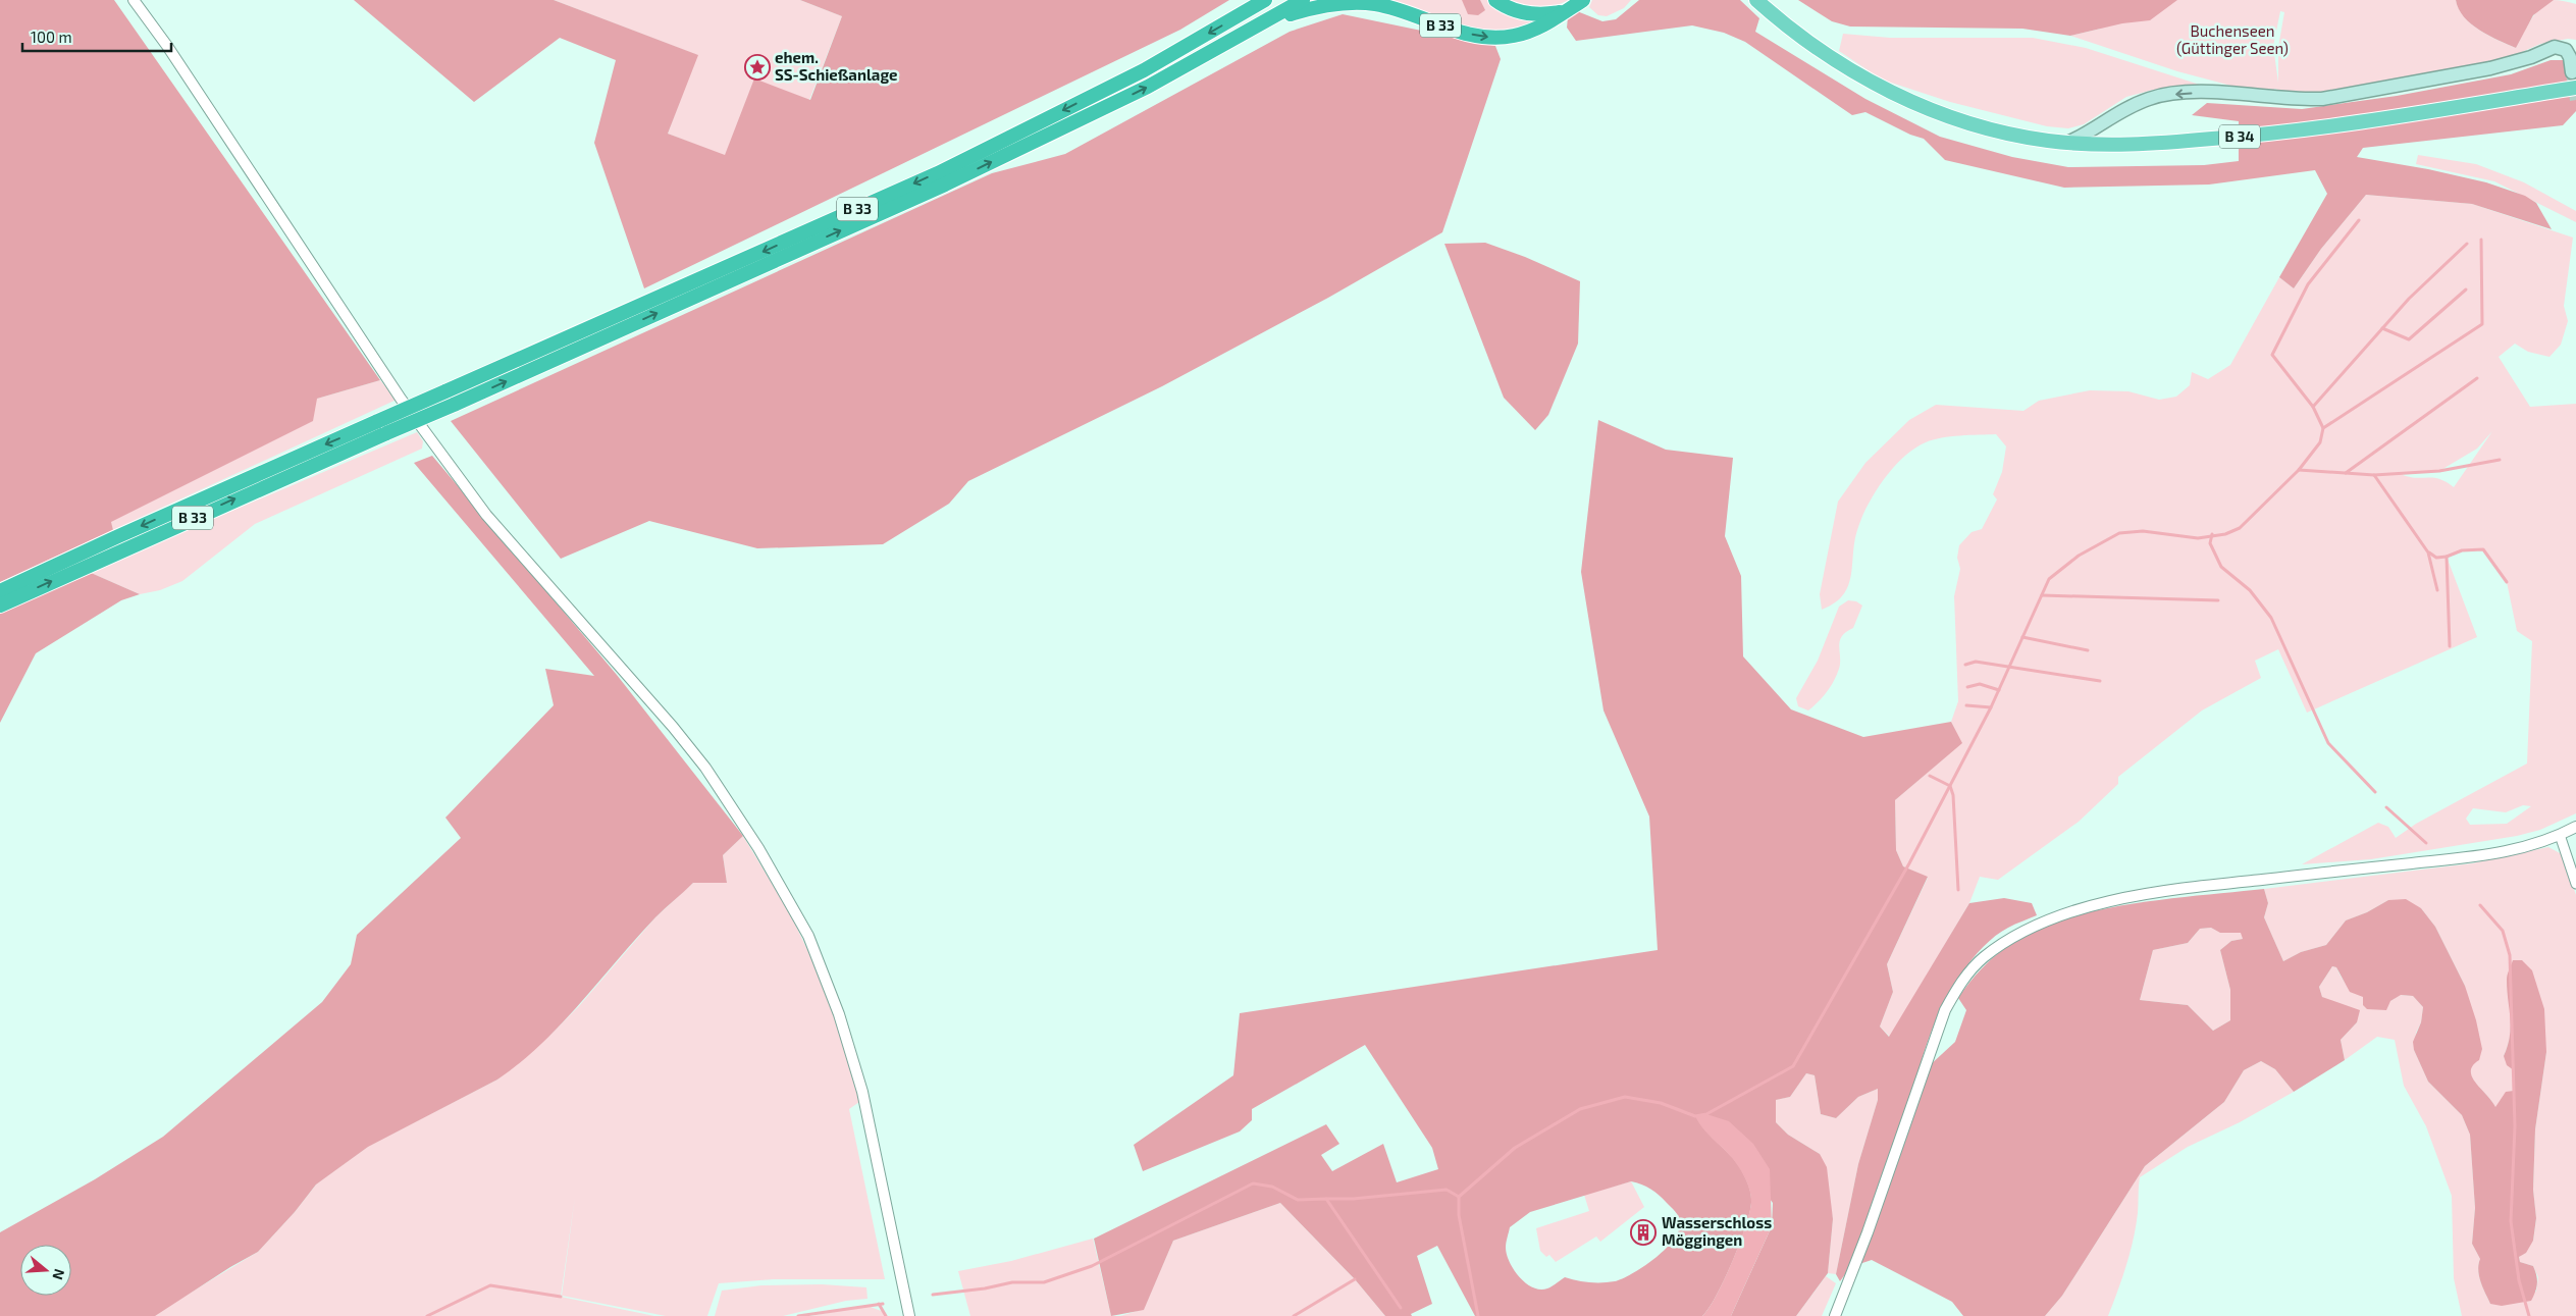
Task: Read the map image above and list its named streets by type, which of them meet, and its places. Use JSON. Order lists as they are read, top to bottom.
{
  "streets": {
    "highway": ["B 33"],
    "main road": ["B 34"]
  },
  "parks": ["Buchenseen (Güttinger Seen)"],
  "places": {
    "place": ["ehem. SS-Schießanlage"],
    "building": ["Wasserschloss Möggingen"]
  },
  "scale_bar": "100 m",
  "north": "right"
}
